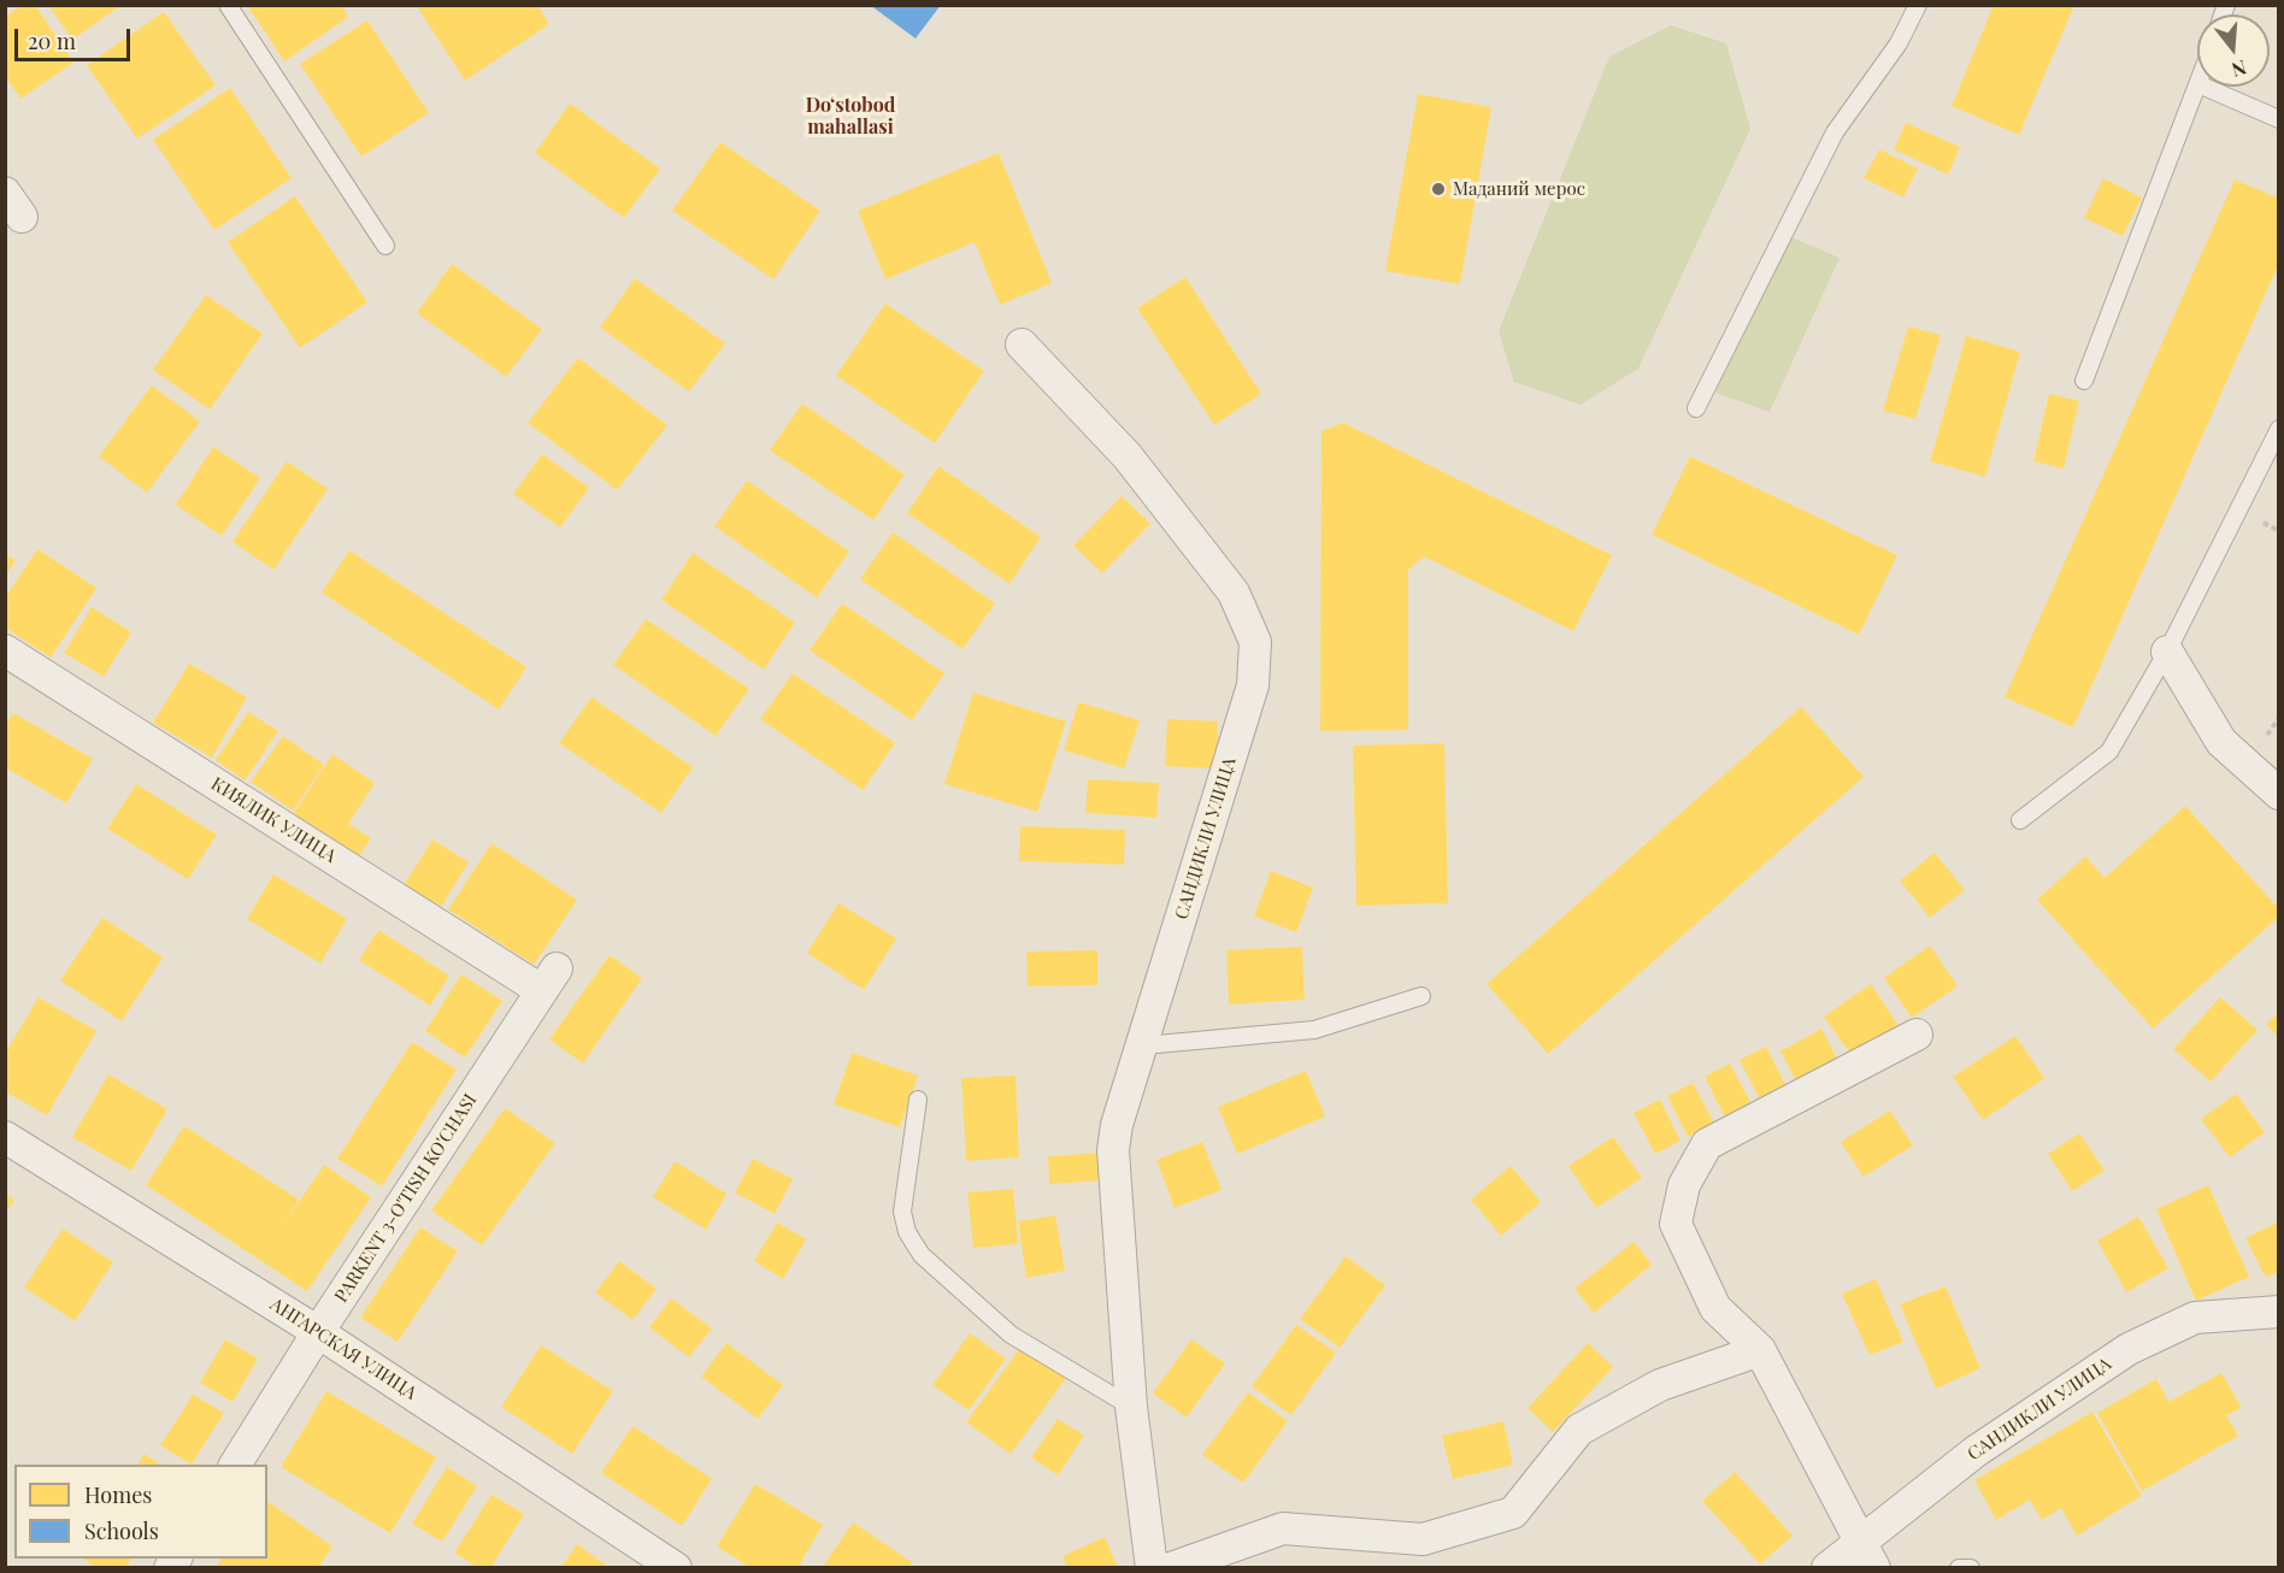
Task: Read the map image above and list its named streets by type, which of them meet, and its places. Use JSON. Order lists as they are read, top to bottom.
{
  "streets": {
    "street": [
      "КИЯЛИК УЛИЦА",
      "САНДИКЛИ УЛИЦА",
      "PARKENT 3-O'TISH KO'CHASI",
      "АНГАРСКАЯ УЛИЦА"
    ]
  },
  "crossings": [
    ["КИЯЛИК УЛИЦА", "PARKENT 3-O'TISH KO'CHASI"],
    ["PARKENT 3-O'TISH KO'CHASI", "АНГАРСКАЯ УЛИЦА"]
  ],
  "districts": ["Doʻstobod mahallasi"],
  "places": ["Маданий мерос"],
  "legend": ["Homes", "Schools"],
  "scale_bar": "20 m",
  "north": "bottom"
}
